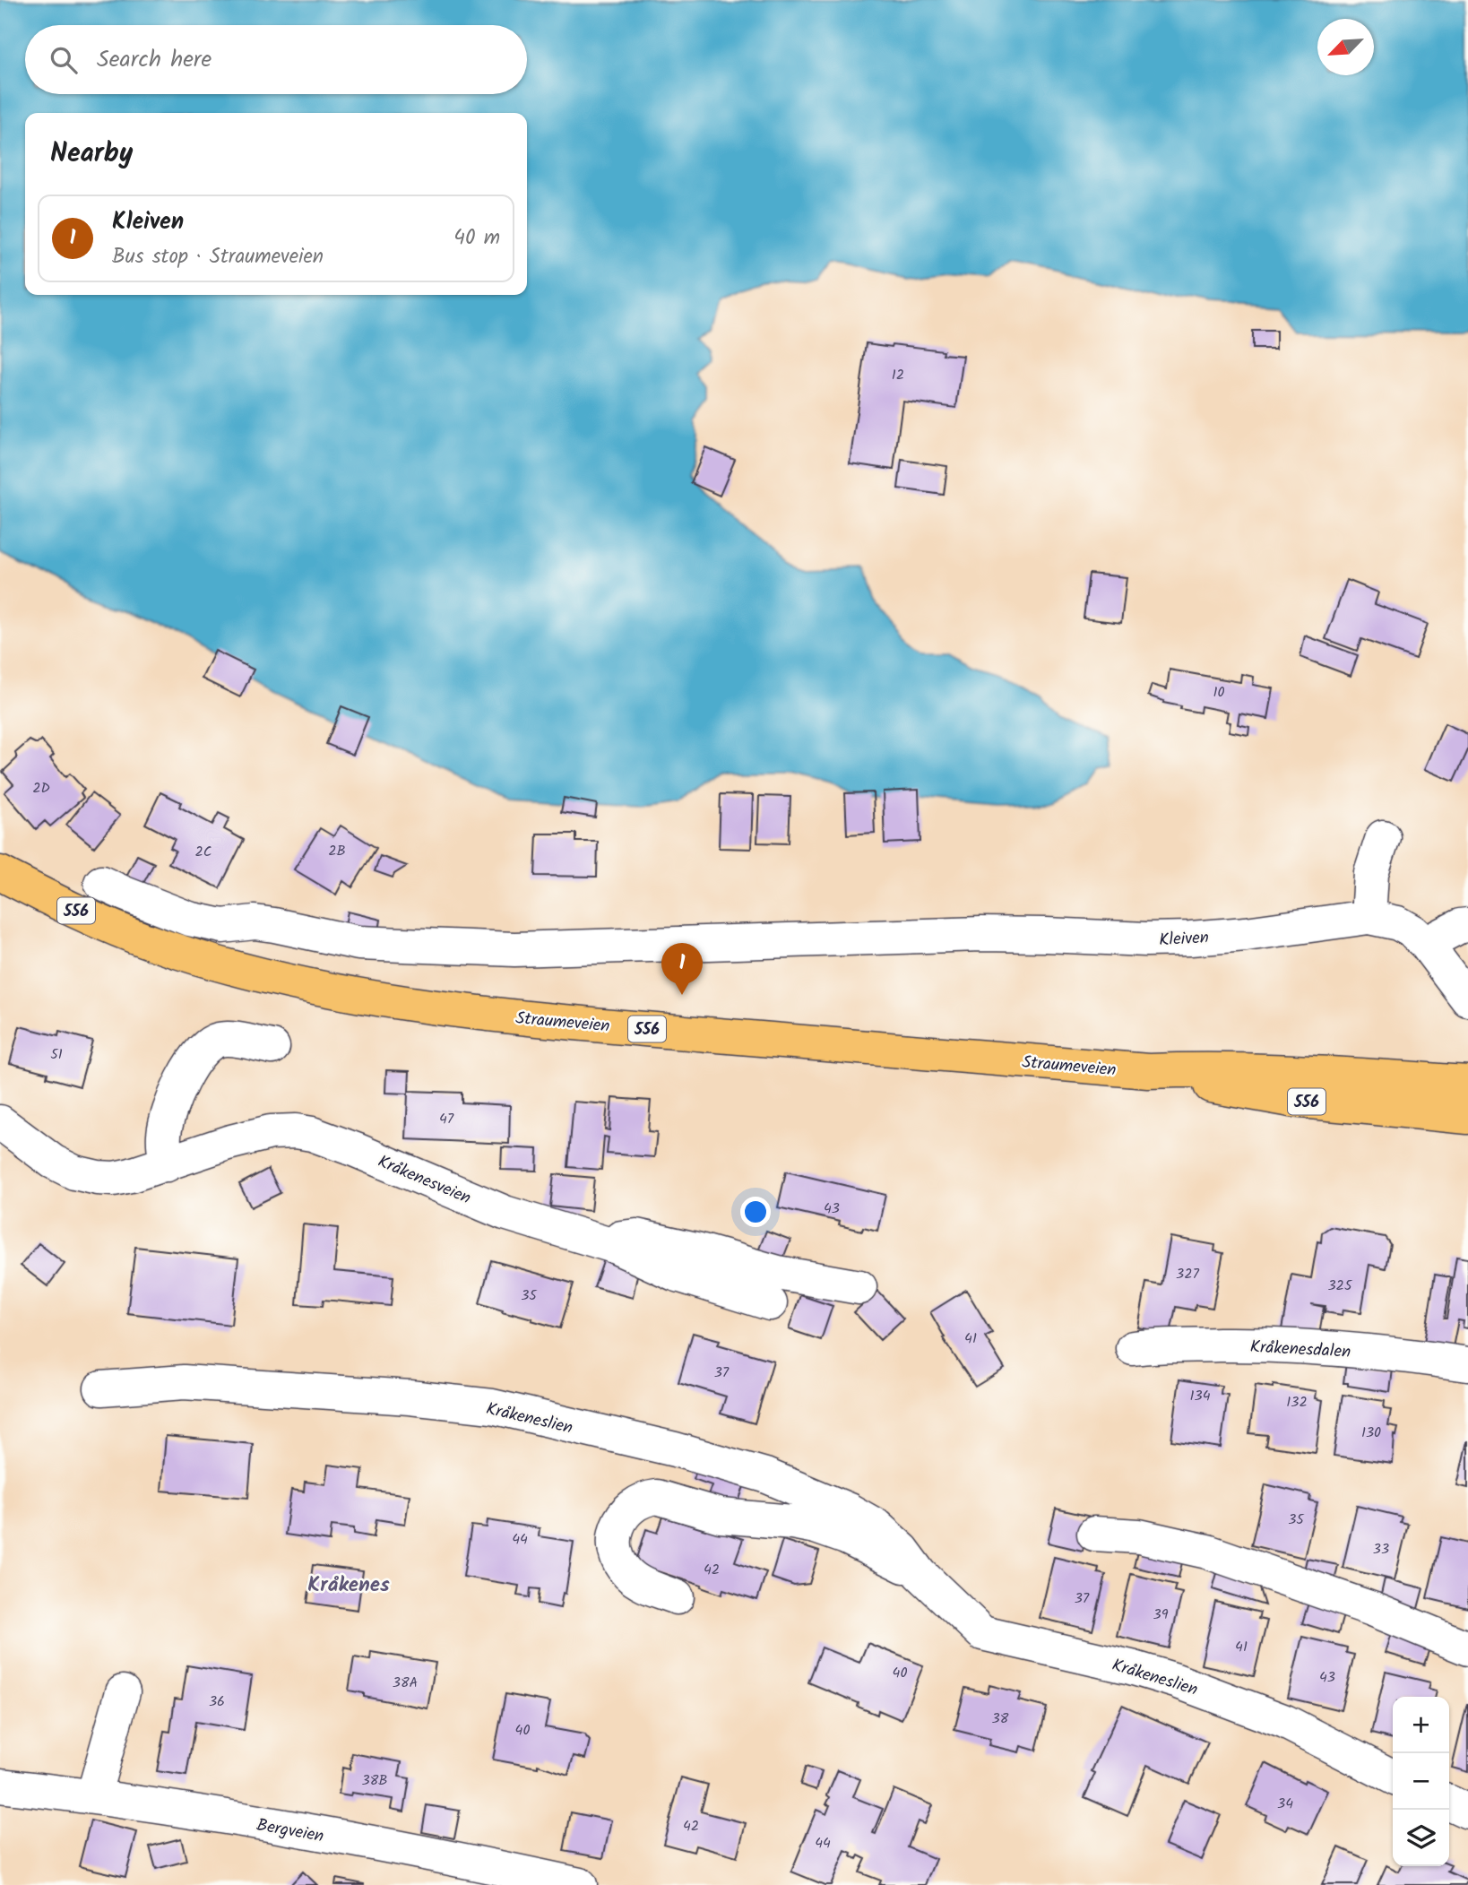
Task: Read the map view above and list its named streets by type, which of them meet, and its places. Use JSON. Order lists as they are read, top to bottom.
{
  "streets": {
    "main road": ["556", "Straumeveien"],
    "street": [
      "Kleiven",
      "Kråkenesveien",
      "Kråkenesdalen",
      "Kråkeneslien",
      "Bergveien"
    ]
  },
  "districts": ["Kråkenes"],
  "house_numbers": [
    "12",
    "10",
    "2D",
    "2B",
    "2C",
    "51",
    "47",
    "43",
    "327",
    "325",
    "35",
    "41",
    "37",
    "134",
    "132",
    "130",
    "35",
    "44",
    "33",
    "42",
    "37",
    "39",
    "41",
    "40",
    "43",
    "38A",
    "36",
    "38",
    "40",
    "38B",
    "34",
    "42",
    "44"
  ],
  "north": "bottom left",
  "page": {
    "search": "Search here",
    "heading": "Nearby",
    "list": [
      {
        "mark": "1",
        "name": "Kleiven",
        "note": "Bus stop · Straumeveien",
        "value": "40 m"
      }
    ],
    "pins": "1",
    "map_buttons": ["+", "−"]
  }
}
